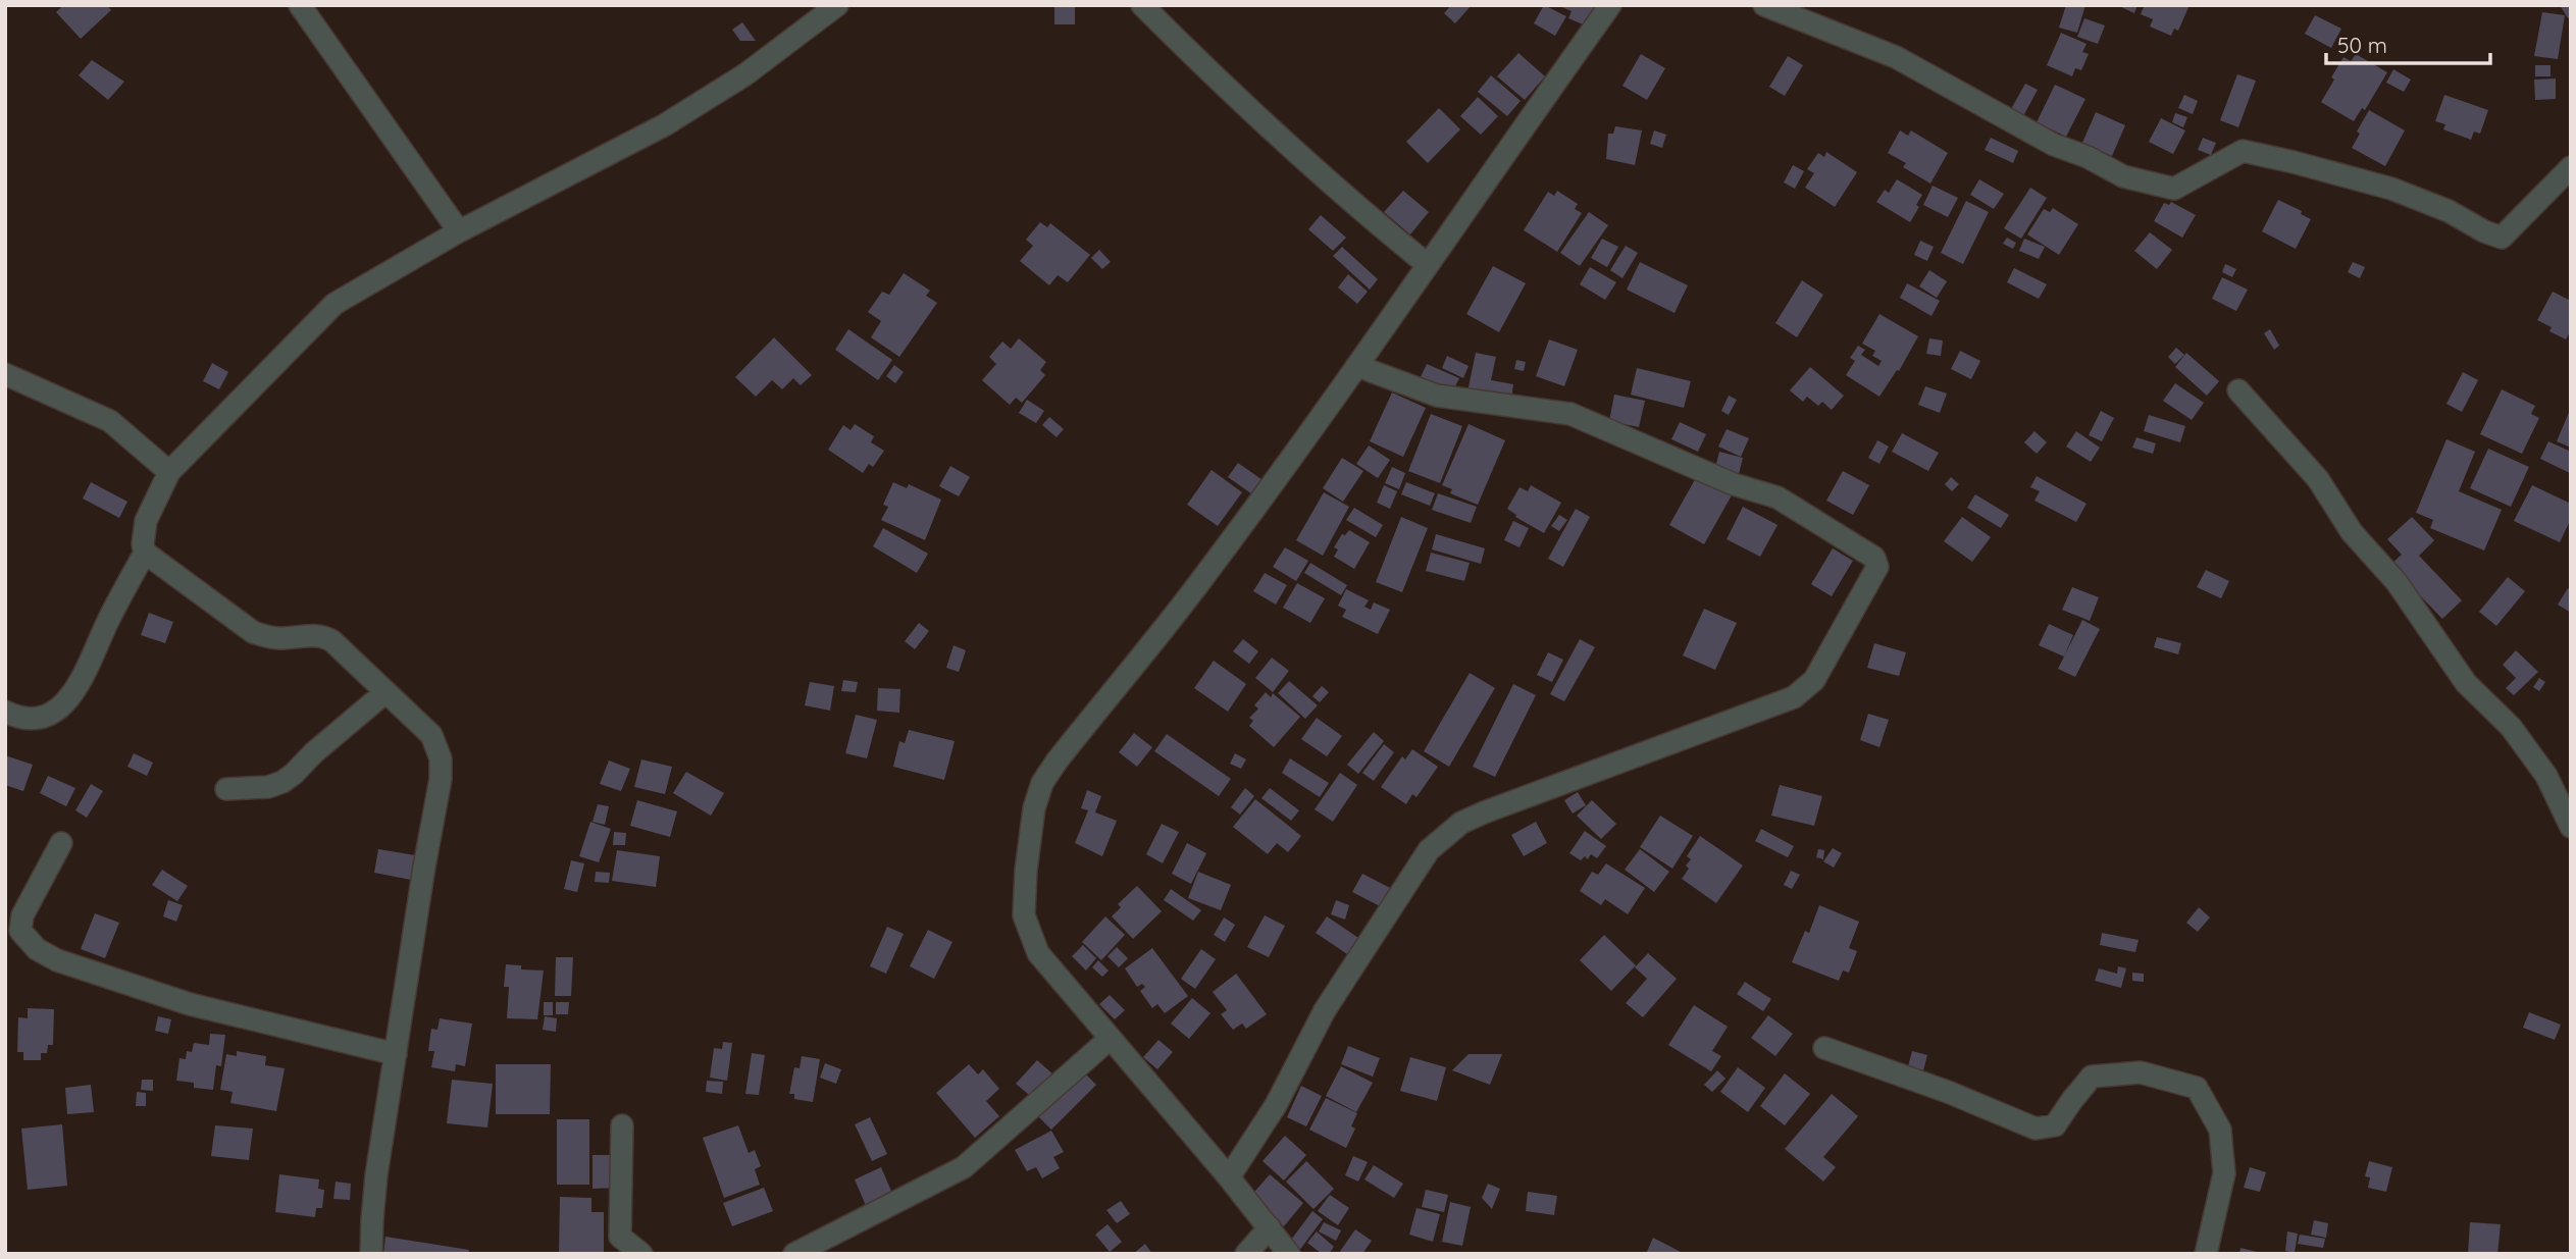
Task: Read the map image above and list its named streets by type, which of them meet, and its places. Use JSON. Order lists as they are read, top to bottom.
{
  "scale_bar": "50 m"
}
